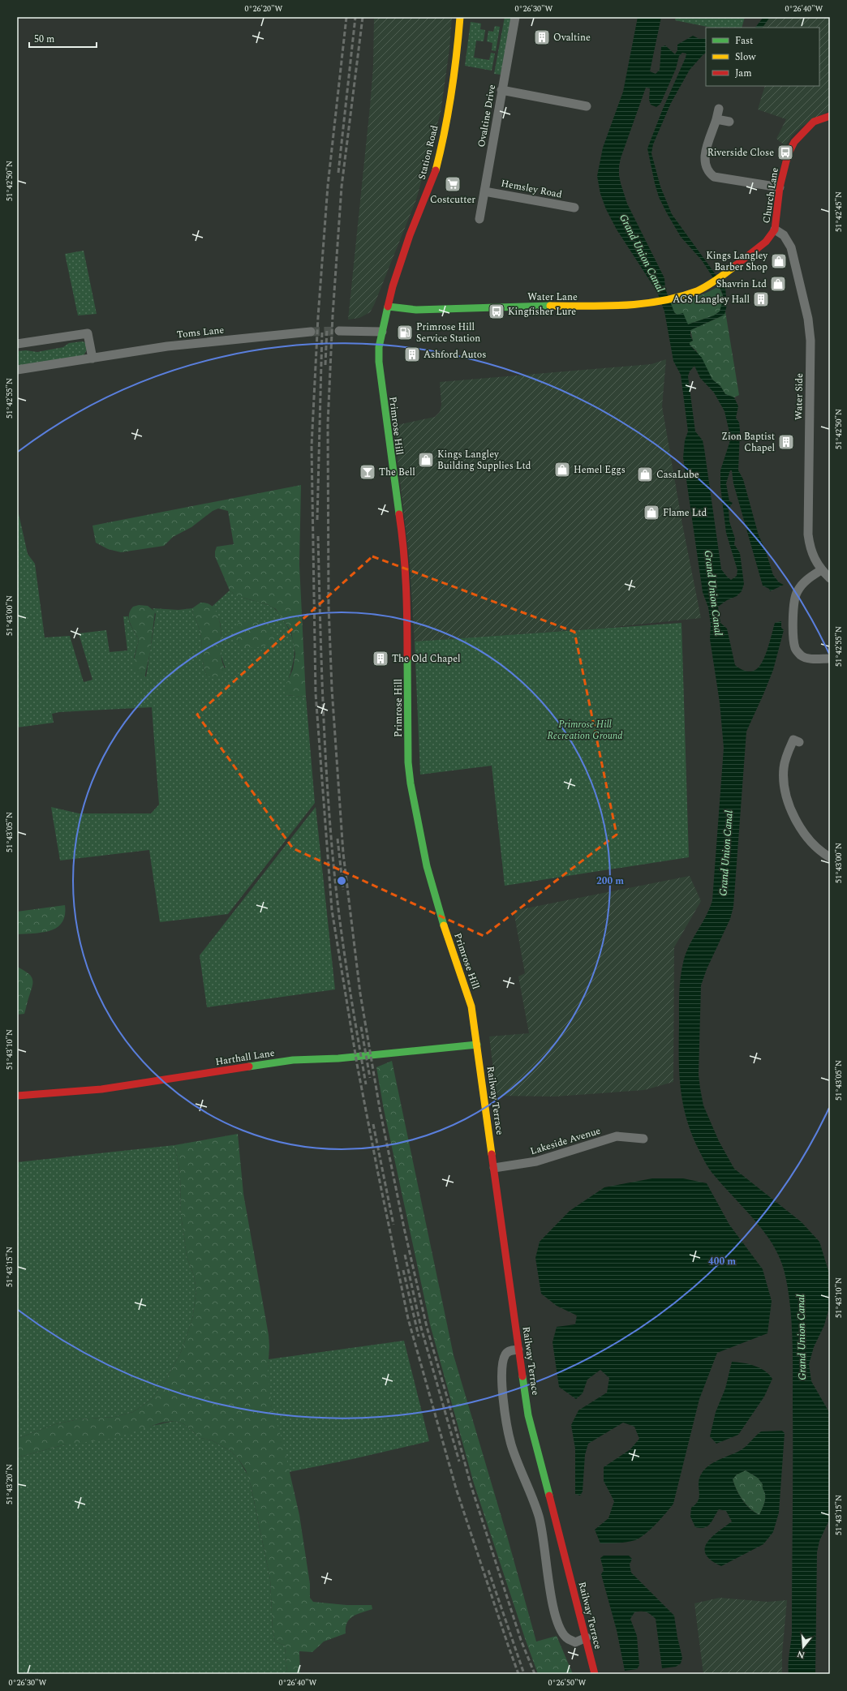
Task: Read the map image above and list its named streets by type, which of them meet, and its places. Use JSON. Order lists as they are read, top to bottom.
{
  "streets": {
    "street": [
      "Ovaltine Drive",
      "Station Road",
      "Hemsley Road",
      "Church Lane",
      "Water Lane",
      "Toms Lane",
      "Water Side",
      "Primrose Hill",
      "Harthall Lane",
      "Railway Terrace",
      "Lakeside Avenue"
    ]
  },
  "crossings": [
    ["Ovaltine Drive", "Hemsley Road"],
    ["Station Road", "Water Lane"],
    ["Station Road", "Primrose Hill"],
    ["Church Lane", "Water Lane"],
    ["Church Lane", "Water Side"],
    ["Water Lane", "Primrose Hill"],
    ["Primrose Hill", "Harthall Lane"],
    ["Primrose Hill", "Railway Terrace"],
    ["Harthall Lane", "Railway Terrace"],
    ["Railway Terrace", "Lakeside Avenue"]
  ],
  "water": ["Grand Union Canal"],
  "parks": ["Primrose Hill Recreation Ground"],
  "places": {
    "building": [
      "Ovaltine",
      "AGS Langley Hall",
      "Ashford Autos",
      "Zion Baptist Chapel",
      "The Old Chapel"
    ],
    "bus stop": ["Riverside Close", "Kingfisher Lure"],
    "supermarket": ["Costcutter"],
    "shop": [
      "Kings Langley Barber Shop",
      "Shavrin Ltd",
      "Kings Langley Building Supplies Ltd",
      "Hemel Eggs",
      "CasaLube",
      "Flame Ltd"
    ],
    "fuel station": ["Primrose Hill Service Station"],
    "bar": ["The Bell"]
  },
  "legend": ["Fast", "Slow", "Jam"],
  "scale_bar": "50 m",
  "north": "bottom",
  "coordinates": [
    "0°26'20\"W",
    "0°26'30\"W",
    "0°26'40\"W",
    "51°42'50\"N",
    "51°42'45\"N",
    "51°42'55\"N",
    "51°43'00\"N",
    "51°43'05\"N",
    "51°43'10\"N",
    "51°43'15\"N",
    "51°43'20\"N",
    "0°26'50\"W"
  ],
  "rings": ["200 m", "400 m"]
}
